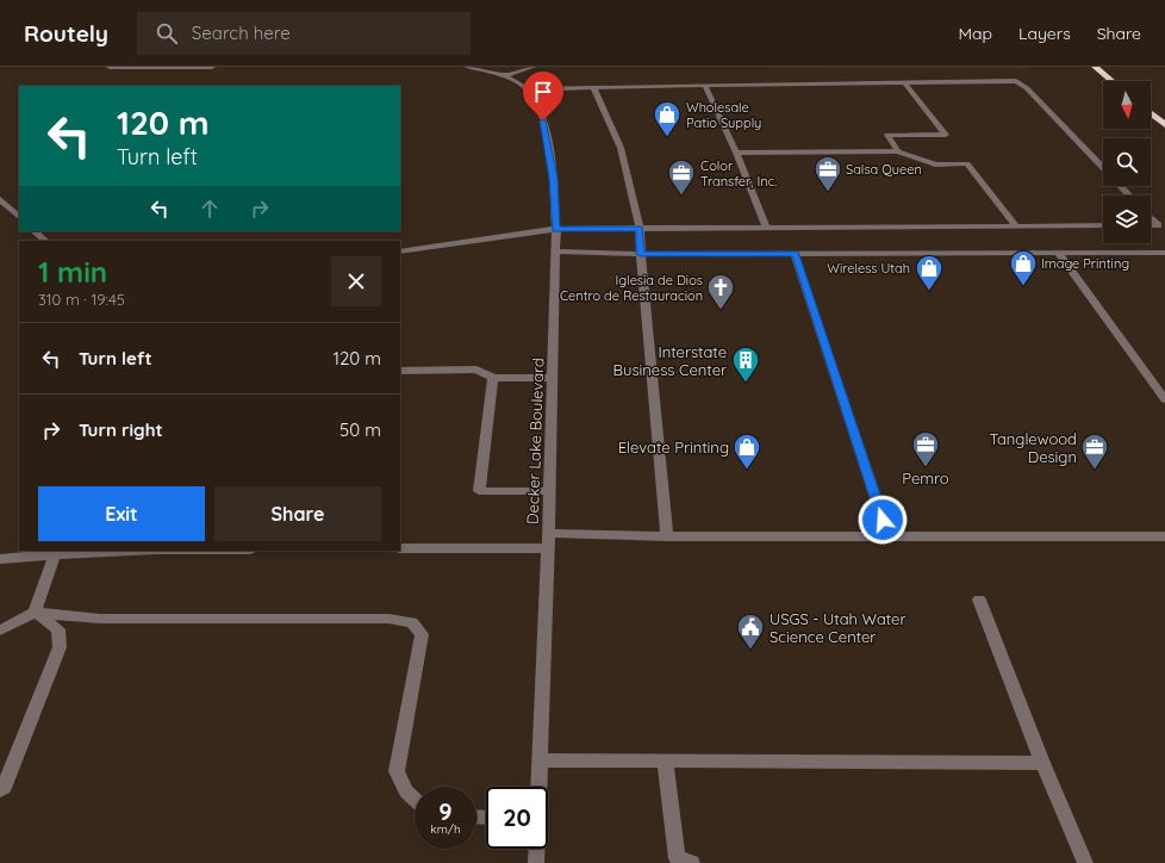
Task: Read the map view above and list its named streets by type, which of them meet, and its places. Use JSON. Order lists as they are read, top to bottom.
{
  "streets": {
    "street": ["Decker Lake Boulevard"]
  },
  "places": {
    "shop": [
      "Wholesale Patio Supply",
      "Image Printing",
      "Wireless Utah",
      "Elevate Printing"
    ],
    "office": [
      "Salsa Queen",
      "Color Transfer, Inc.",
      "Pemro",
      "Tanglewood Design"
    ],
    "church": ["Iglesia de Dios Centro de Restauracion"],
    "building": ["Interstate Business Center"],
    "public building": ["USGS - Utah Water Science Center"]
  },
  "north": "bottom",
  "page": {
    "header": "Routely",
    "search": "Search here",
    "nav": ["Map", "Layers", "Share"],
    "turn": ["120 m", "Turn left"],
    "heading": ["1 min", "310 m · 19:45"],
    "list": [
      {
        "name": "Turn left",
        "value": "120 m"
      },
      {
        "name": "Turn right",
        "value": "50 m"
      }
    ],
    "buttons": ["Exit", "Share"],
    "speed": "9 km/h",
    "limit": "20"
  }
}
